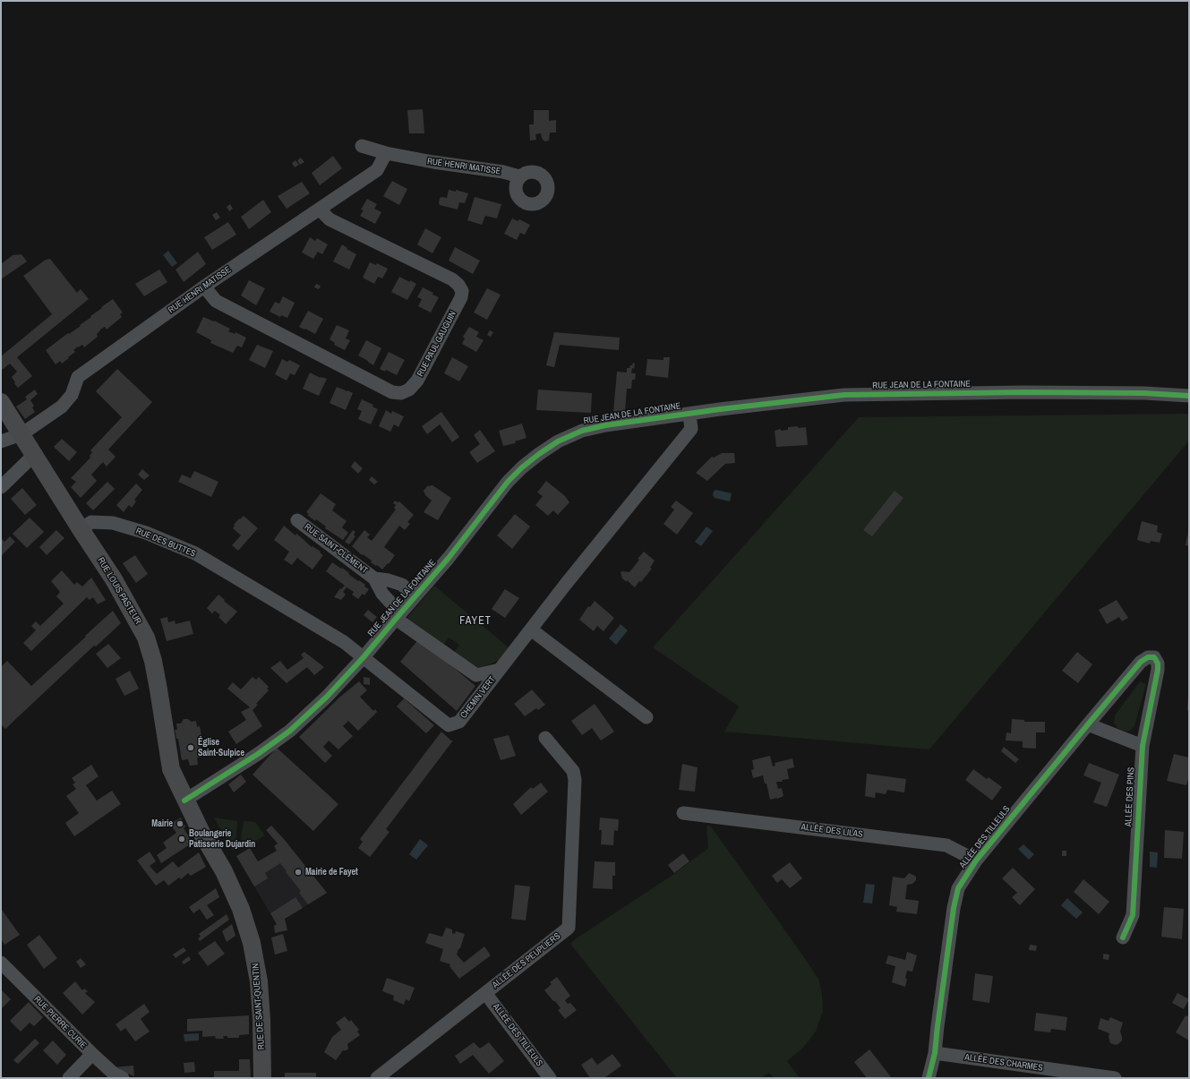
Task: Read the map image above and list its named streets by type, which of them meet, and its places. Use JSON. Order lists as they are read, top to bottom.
{
  "streets": {
    "main road": ["RUE LOUIS PASTEUR", "RUE DE SAINT-QUENTIN"],
    "street": [
      "RUE HENRI MATISSE",
      "RUE PAUL GAUGUIN",
      "RUE JEAN DE LA FONTAINE",
      "RUE DES BUTTES",
      "RUE SAINT-CLÉMENT",
      "CHEMIN VERT",
      "ALLÉE DES PINS",
      "ALLÉE DES LILAS",
      "ALLÉE DES TILLEULS",
      "ALLÉE DES PEUPLIERS",
      "RUE PIERRE CURIE",
      "ALLÉE DES CHARMES"
    ]
  },
  "crossings": [
    ["RUE HENRI MATISSE", "RUE PAUL GAUGUIN"],
    ["RUE HENRI MATISSE", "RUE LOUIS PASTEUR"],
    ["RUE JEAN DE LA FONTAINE", "RUE DES BUTTES"],
    ["RUE JEAN DE LA FONTAINE", "RUE SAINT-CLÉMENT"],
    ["RUE JEAN DE LA FONTAINE", "RUE LOUIS PASTEUR"],
    ["RUE JEAN DE LA FONTAINE", "CHEMIN VERT"],
    ["RUE JEAN DE LA FONTAINE", "RUE DE SAINT-QUENTIN"],
    ["RUE DES BUTTES", "RUE LOUIS PASTEUR"],
    ["RUE DES BUTTES", "CHEMIN VERT"],
    ["RUE SAINT-CLÉMENT", "CHEMIN VERT"],
    ["RUE LOUIS PASTEUR", "RUE DE SAINT-QUENTIN"],
    ["ALLÉE DES PINS", "ALLÉE DES TILLEULS"],
    ["ALLÉE DES LILAS", "ALLÉE DES TILLEULS"],
    ["ALLÉE DES TILLEULS", "ALLÉE DES PEUPLIERS"],
    ["ALLÉE DES TILLEULS", "ALLÉE DES CHARMES"]
  ],
  "districts": ["FAYET"],
  "places": [
    "Église Saint-Sulpice",
    "Mairie",
    "Boulangerie Patisserie Dujardin",
    "Mairie de Fayet"
  ]
}
